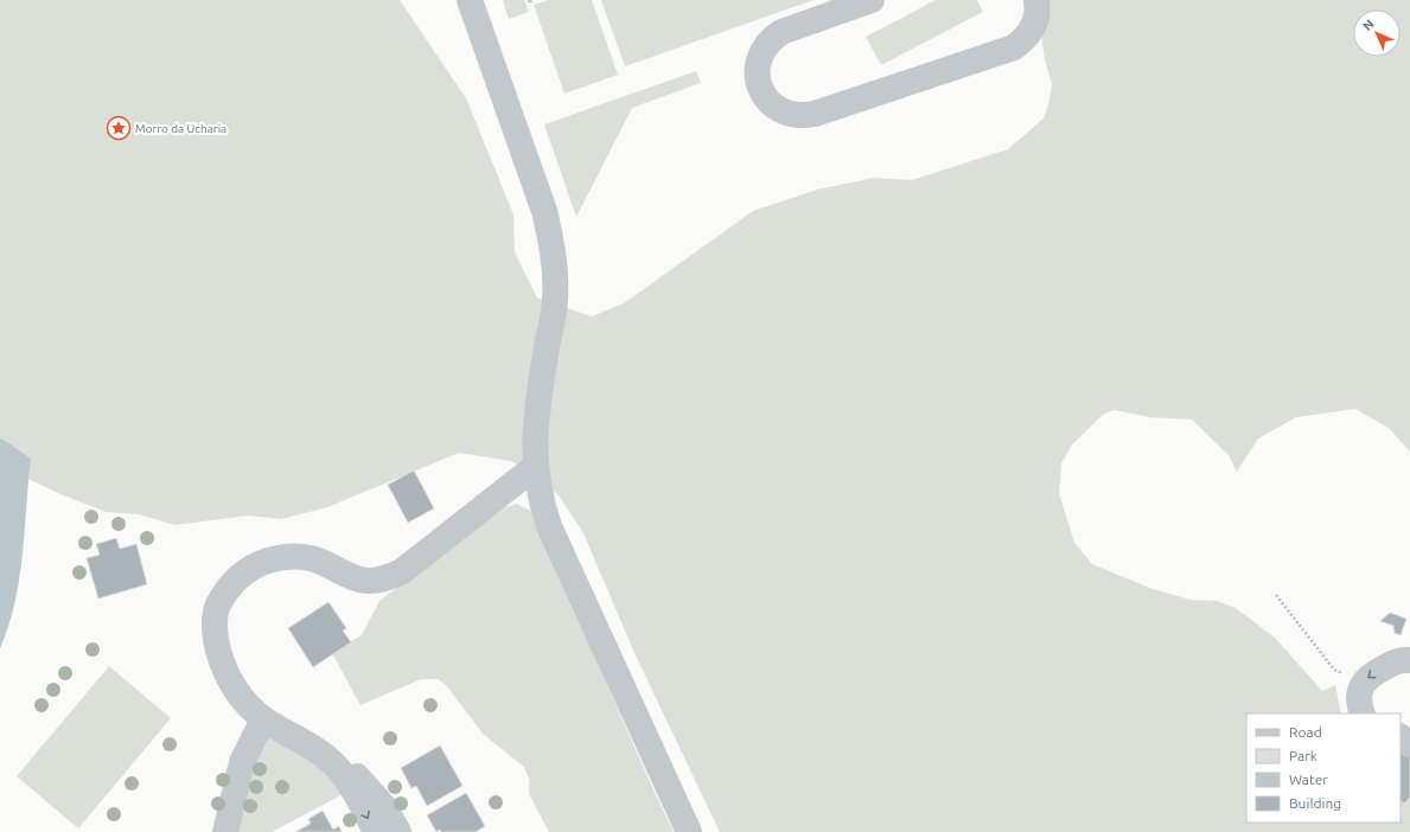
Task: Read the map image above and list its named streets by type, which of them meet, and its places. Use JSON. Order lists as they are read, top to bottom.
{
  "places": {
    "place": ["Morro da Ucharia"]
  },
  "legend": [
    "Road",
    "Park",
    "Water",
    "Building"
  ],
  "north": "top left"
}
